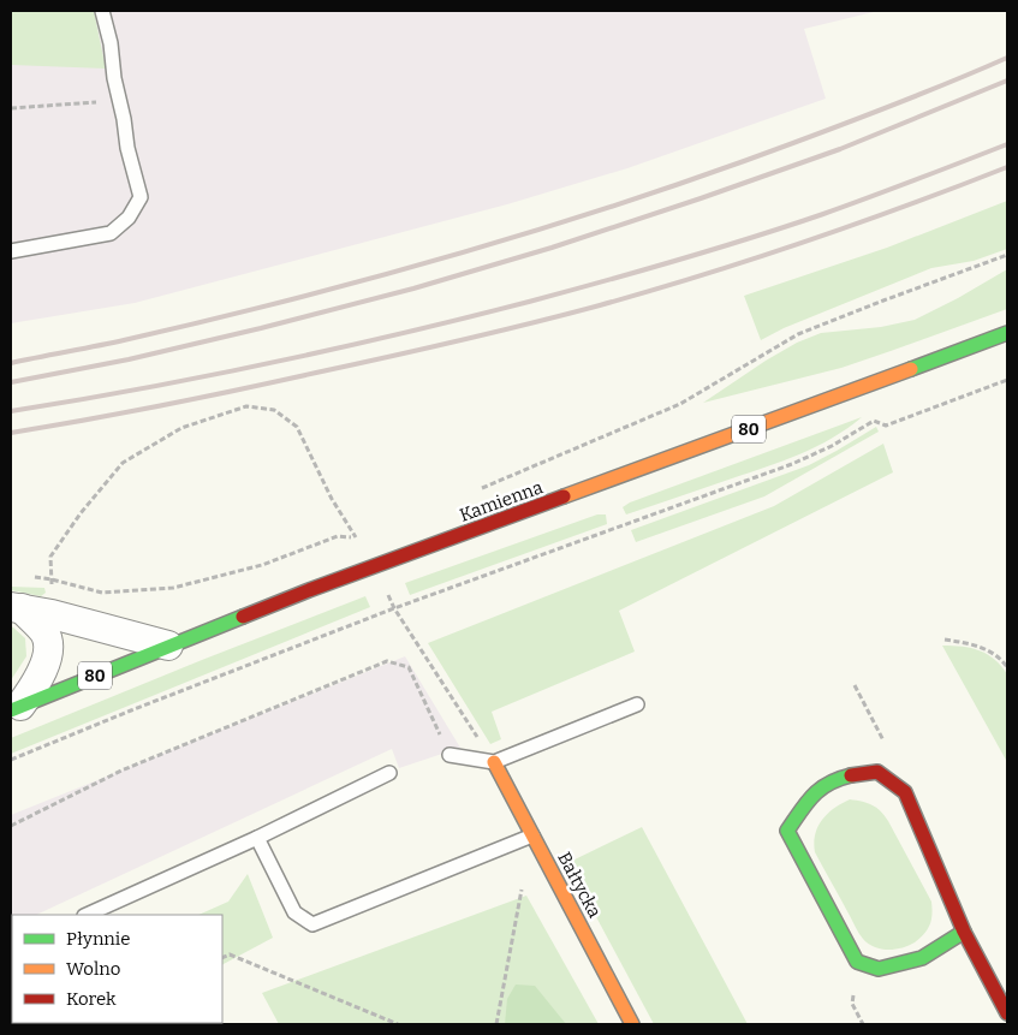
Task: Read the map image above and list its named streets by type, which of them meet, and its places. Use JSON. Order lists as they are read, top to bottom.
{
  "streets": {
    "main road": ["80", "Kamienna", "Bałtycka"]
  },
  "legend": ["Płynnie", "Wolno", "Korek"]
}
